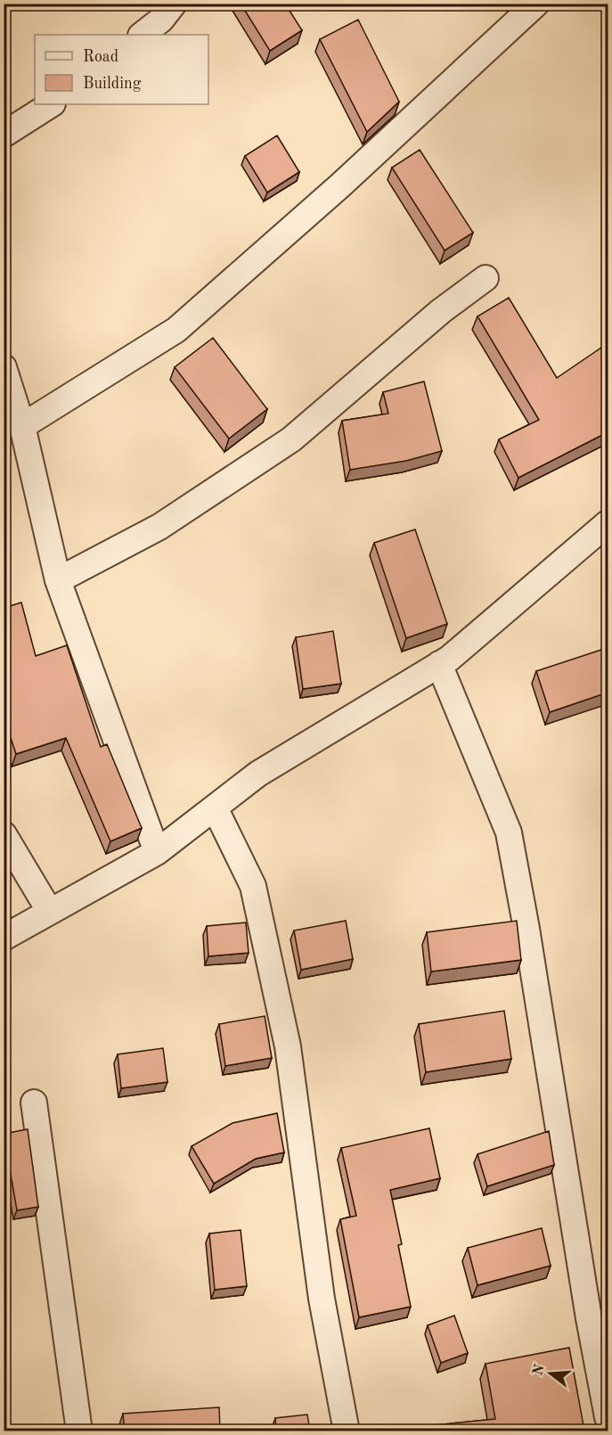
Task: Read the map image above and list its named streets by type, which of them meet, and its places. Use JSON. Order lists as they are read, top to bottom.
{
  "legend": ["Road", "Building"],
  "north": "left"
}
